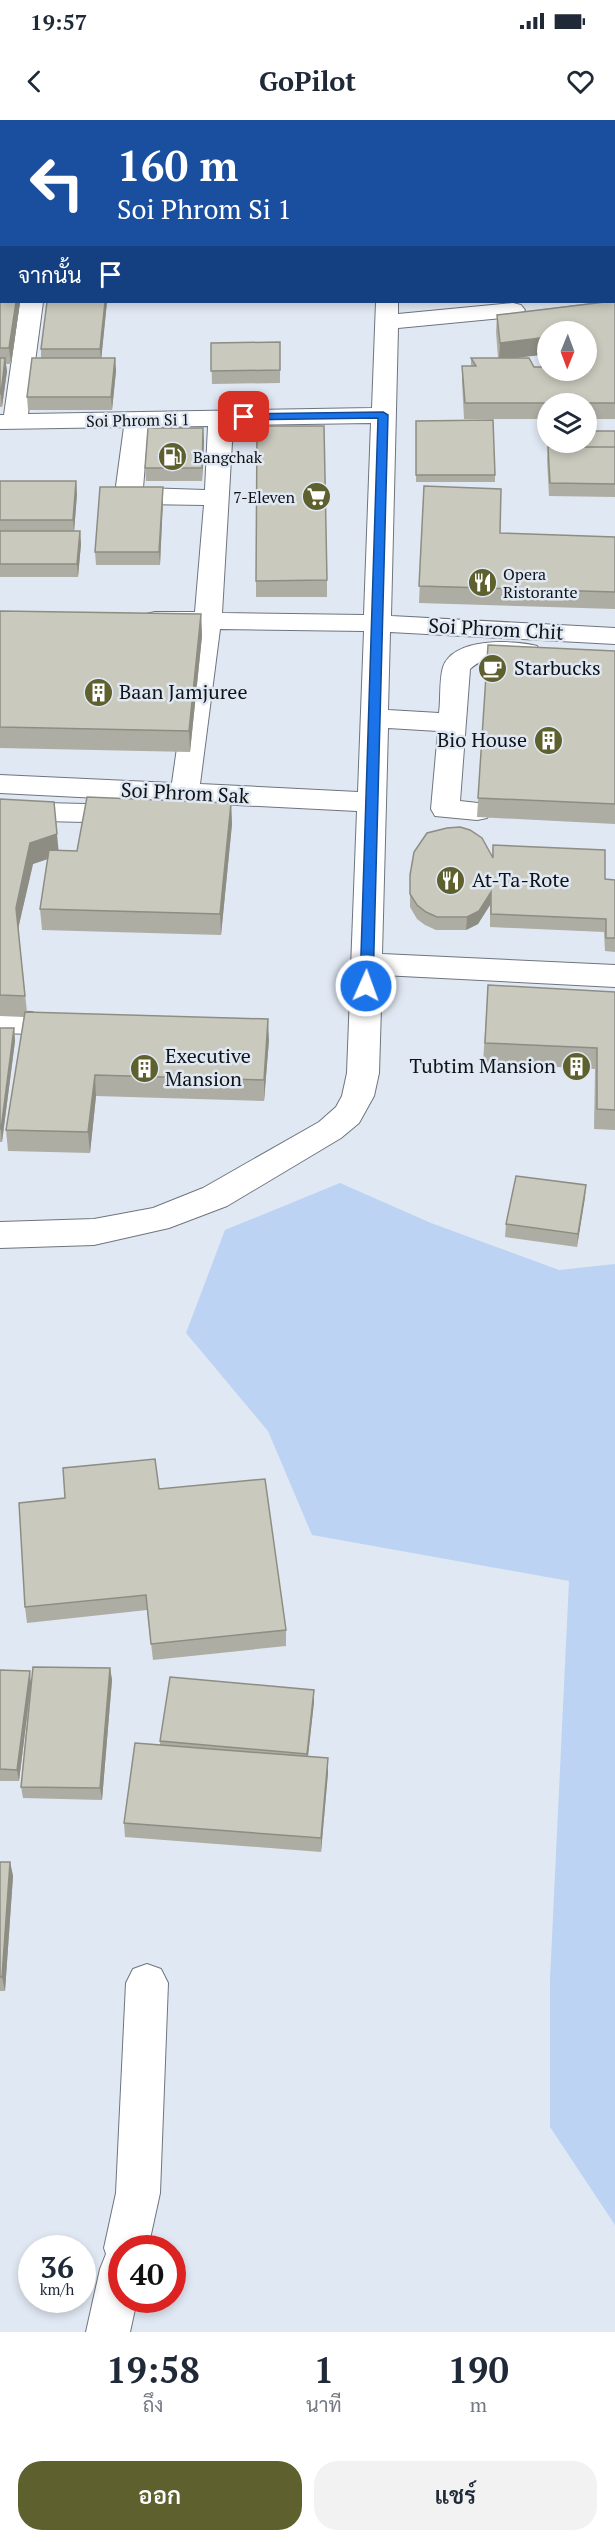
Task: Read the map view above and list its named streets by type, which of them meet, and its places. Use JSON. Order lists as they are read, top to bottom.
{
  "streets": {
    "street": ["Soi Phrom Si 1", "Soi Phrom Chit", "Soi Phrom Sak"]
  },
  "places": {
    "fuel station": ["Bangchak"],
    "supermarket": ["7-Eleven"],
    "restaurant": ["Opera Ristorante", "At-Ta-Rote"],
    "cafe": ["Starbucks"],
    "building": [
      "Baan Jamjuree",
      "Bio House",
      "Tubtim Mansion",
      "Executive Mansion"
    ]
  },
  "north": "bottom",
  "page": {
    "status": "19:57",
    "header": "GoPilot",
    "turn": ["160 m", "Soi Phrom Si 1"],
    "then": "จากนั้น",
    "speed": "36 km/h",
    "limit": "40",
    "eta": [
      "19:58",
      "ถึง",
      "1",
      "นาที",
      "190",
      "m"
    ],
    "buttons": ["ออก", "แชร์"]
  }
}
